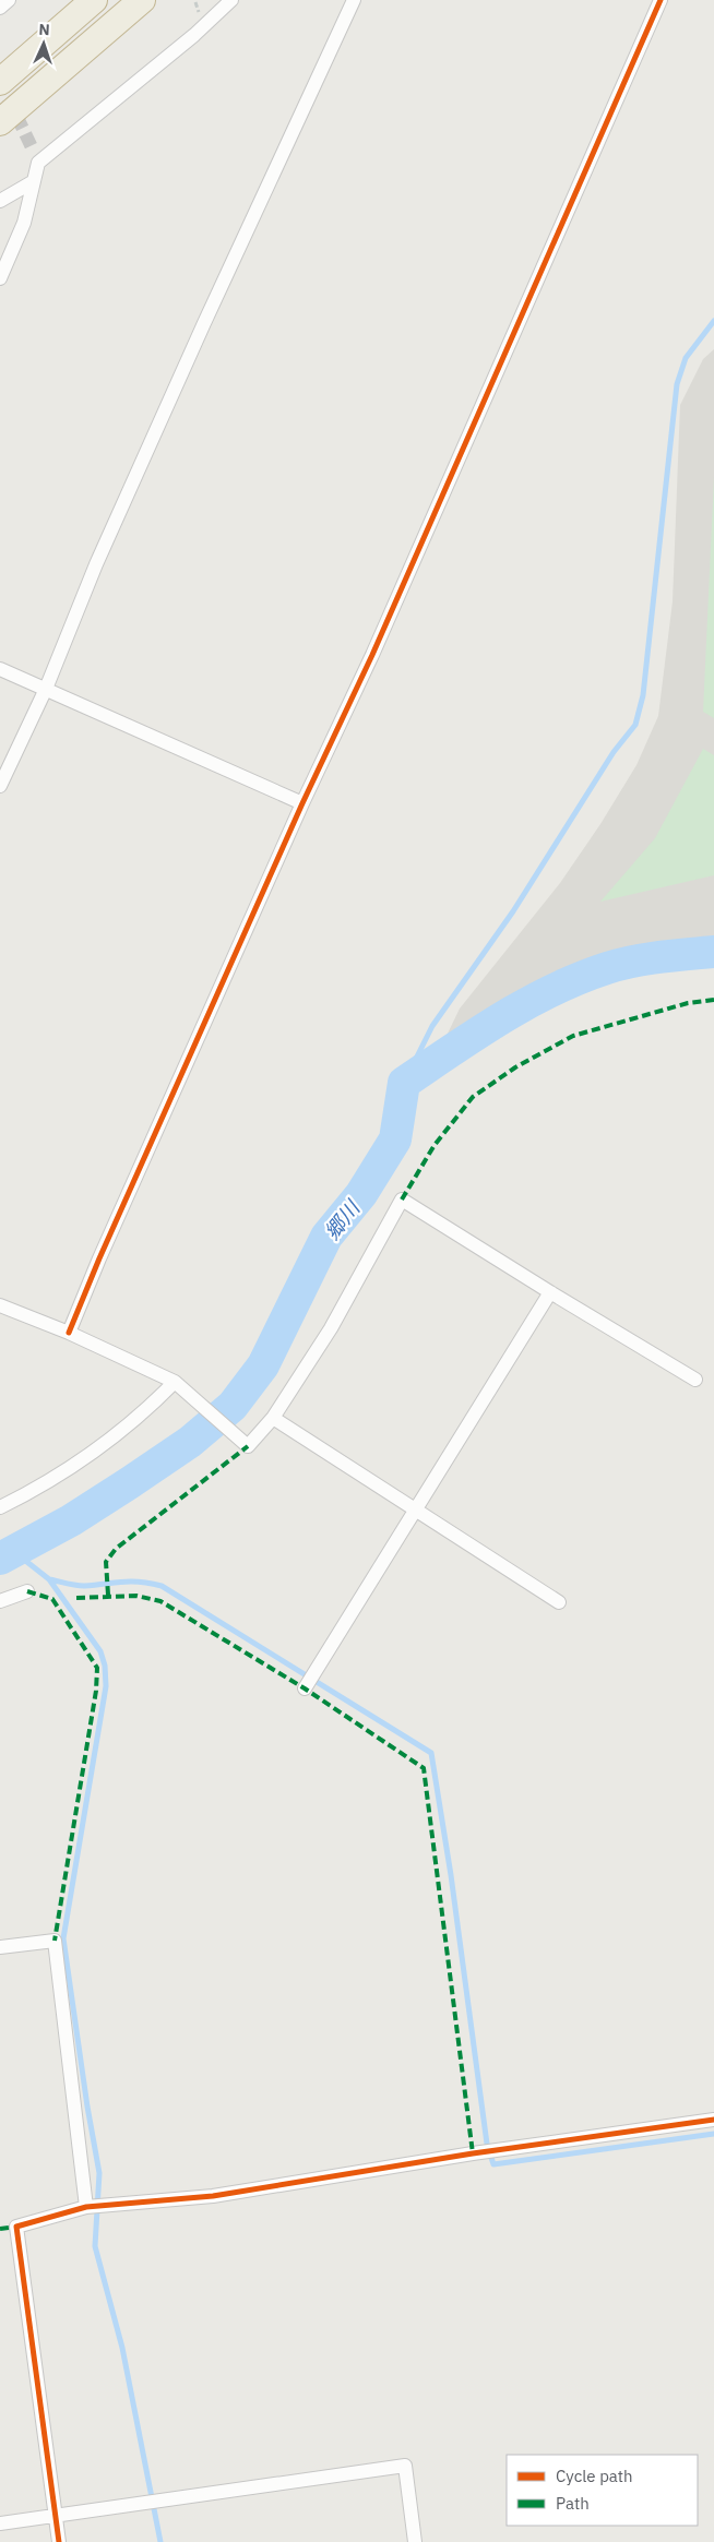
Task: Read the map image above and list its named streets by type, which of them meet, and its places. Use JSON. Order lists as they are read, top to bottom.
{
  "water": ["郷川"],
  "legend": ["Cycle path", "Path"],
  "north": "top"
}
